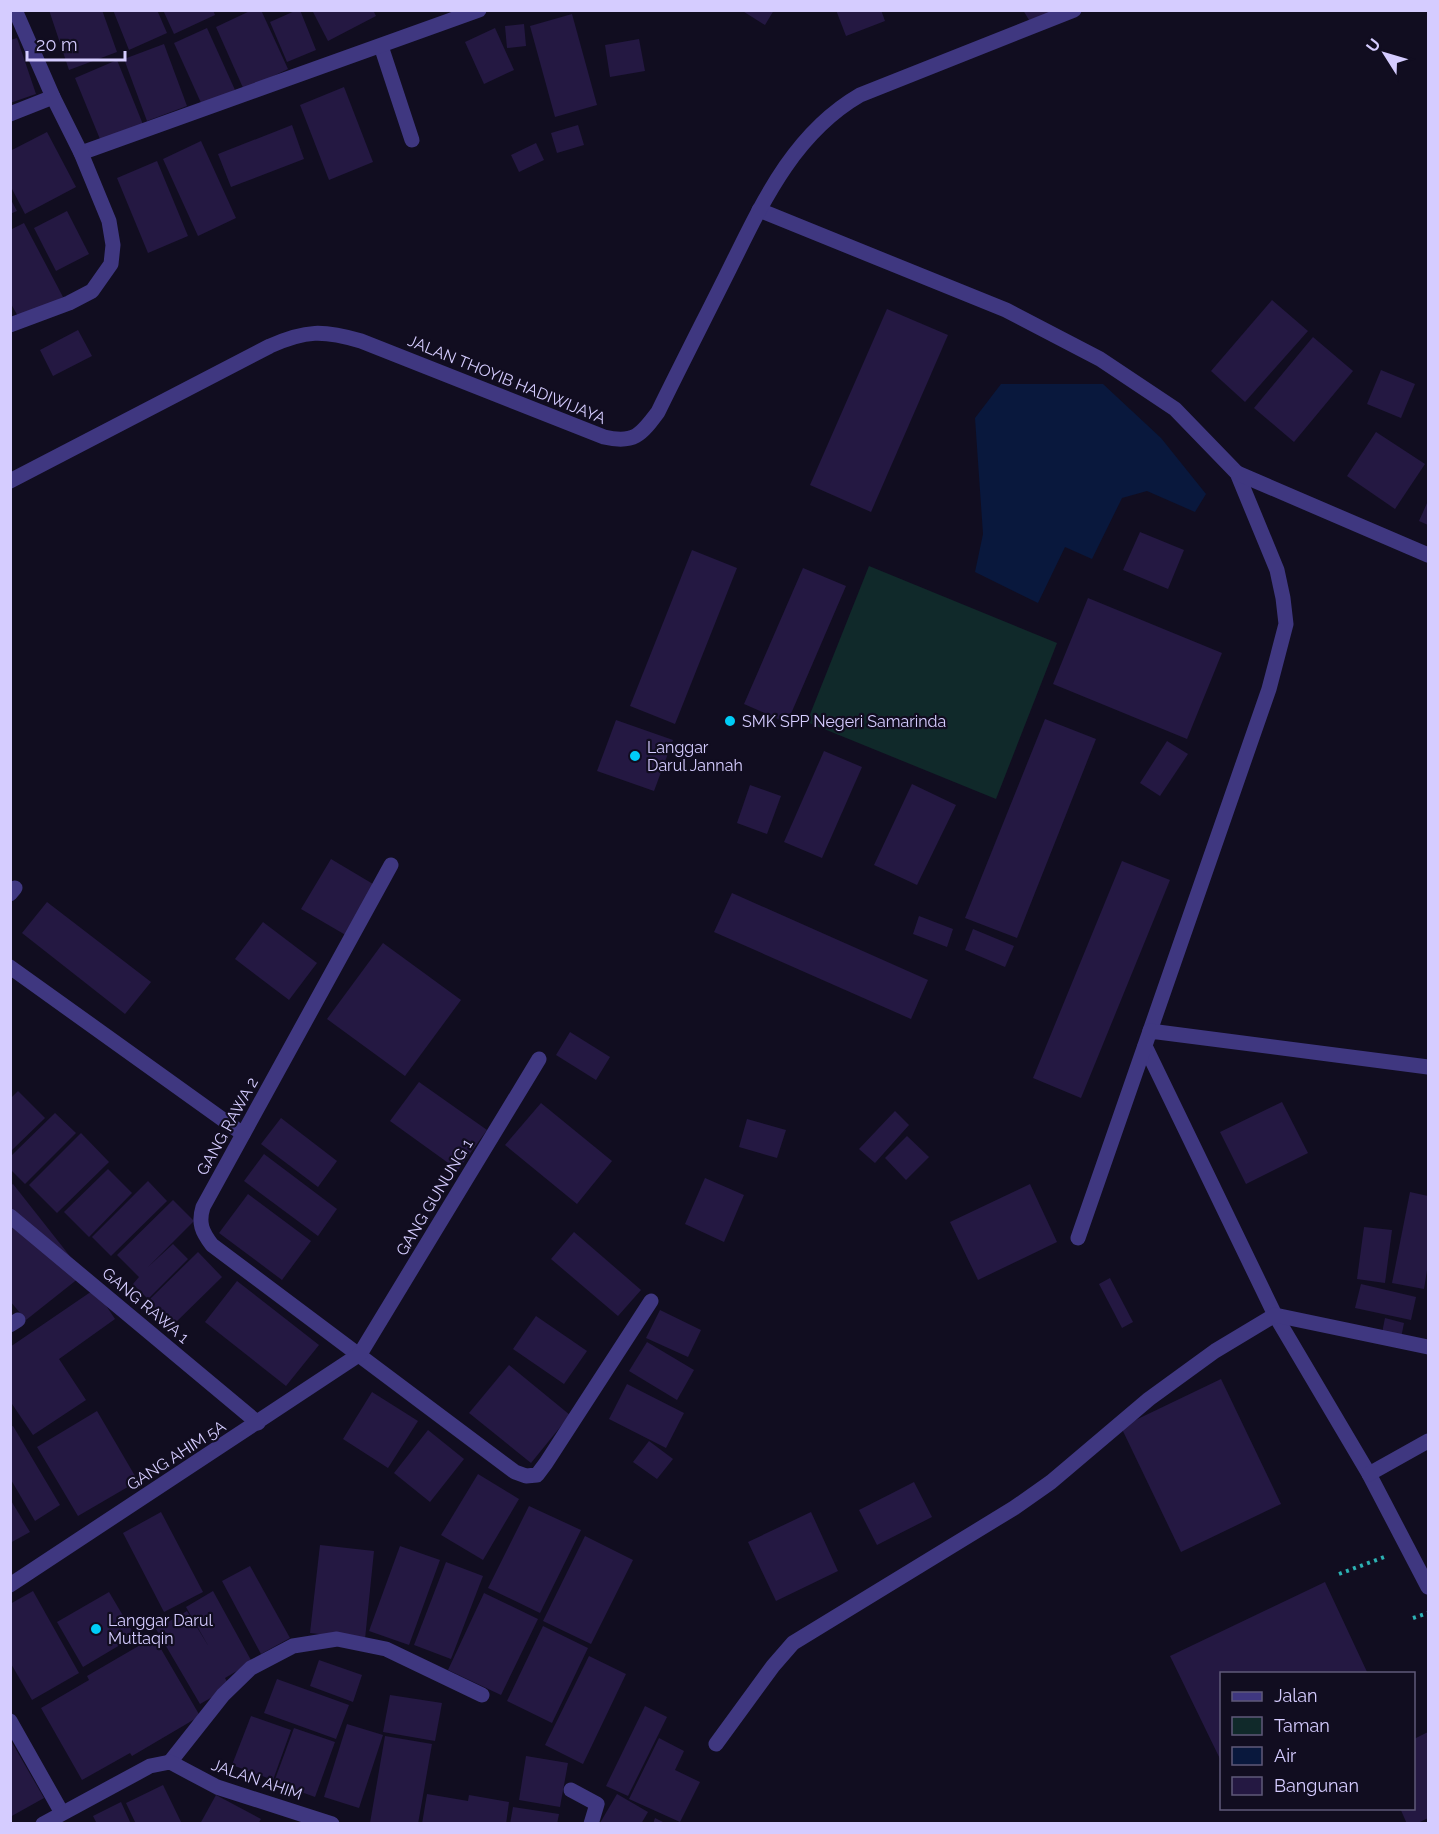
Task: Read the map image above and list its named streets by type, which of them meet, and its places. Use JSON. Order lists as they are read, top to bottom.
{
  "streets": {
    "street": [
      "JALAN THOYIB HADIWIJAYA",
      "GANG RAWA 2",
      "GANG GUNUNG 1",
      "GANG RAWA 1",
      "GANG AHIM 5A",
      "JALAN AHIM"
    ]
  },
  "crossings": [
    ["GANG RAWA 2", "GANG GUNUNG 1"],
    ["GANG RAWA 2", "GANG AHIM 5A"],
    ["GANG GUNUNG 1", "GANG AHIM 5A"],
    ["GANG RAWA 1", "GANG AHIM 5A"]
  ],
  "places": ["SMK SPP Negeri Samarinda", "Langgar Darul Jannah", "Langgar Darul Muttaqin"],
  "legend": [
    "Jalan",
    "Taman",
    "Air",
    "Bangunan"
  ],
  "scale_bar": "20 m",
  "north": "top left"
}
